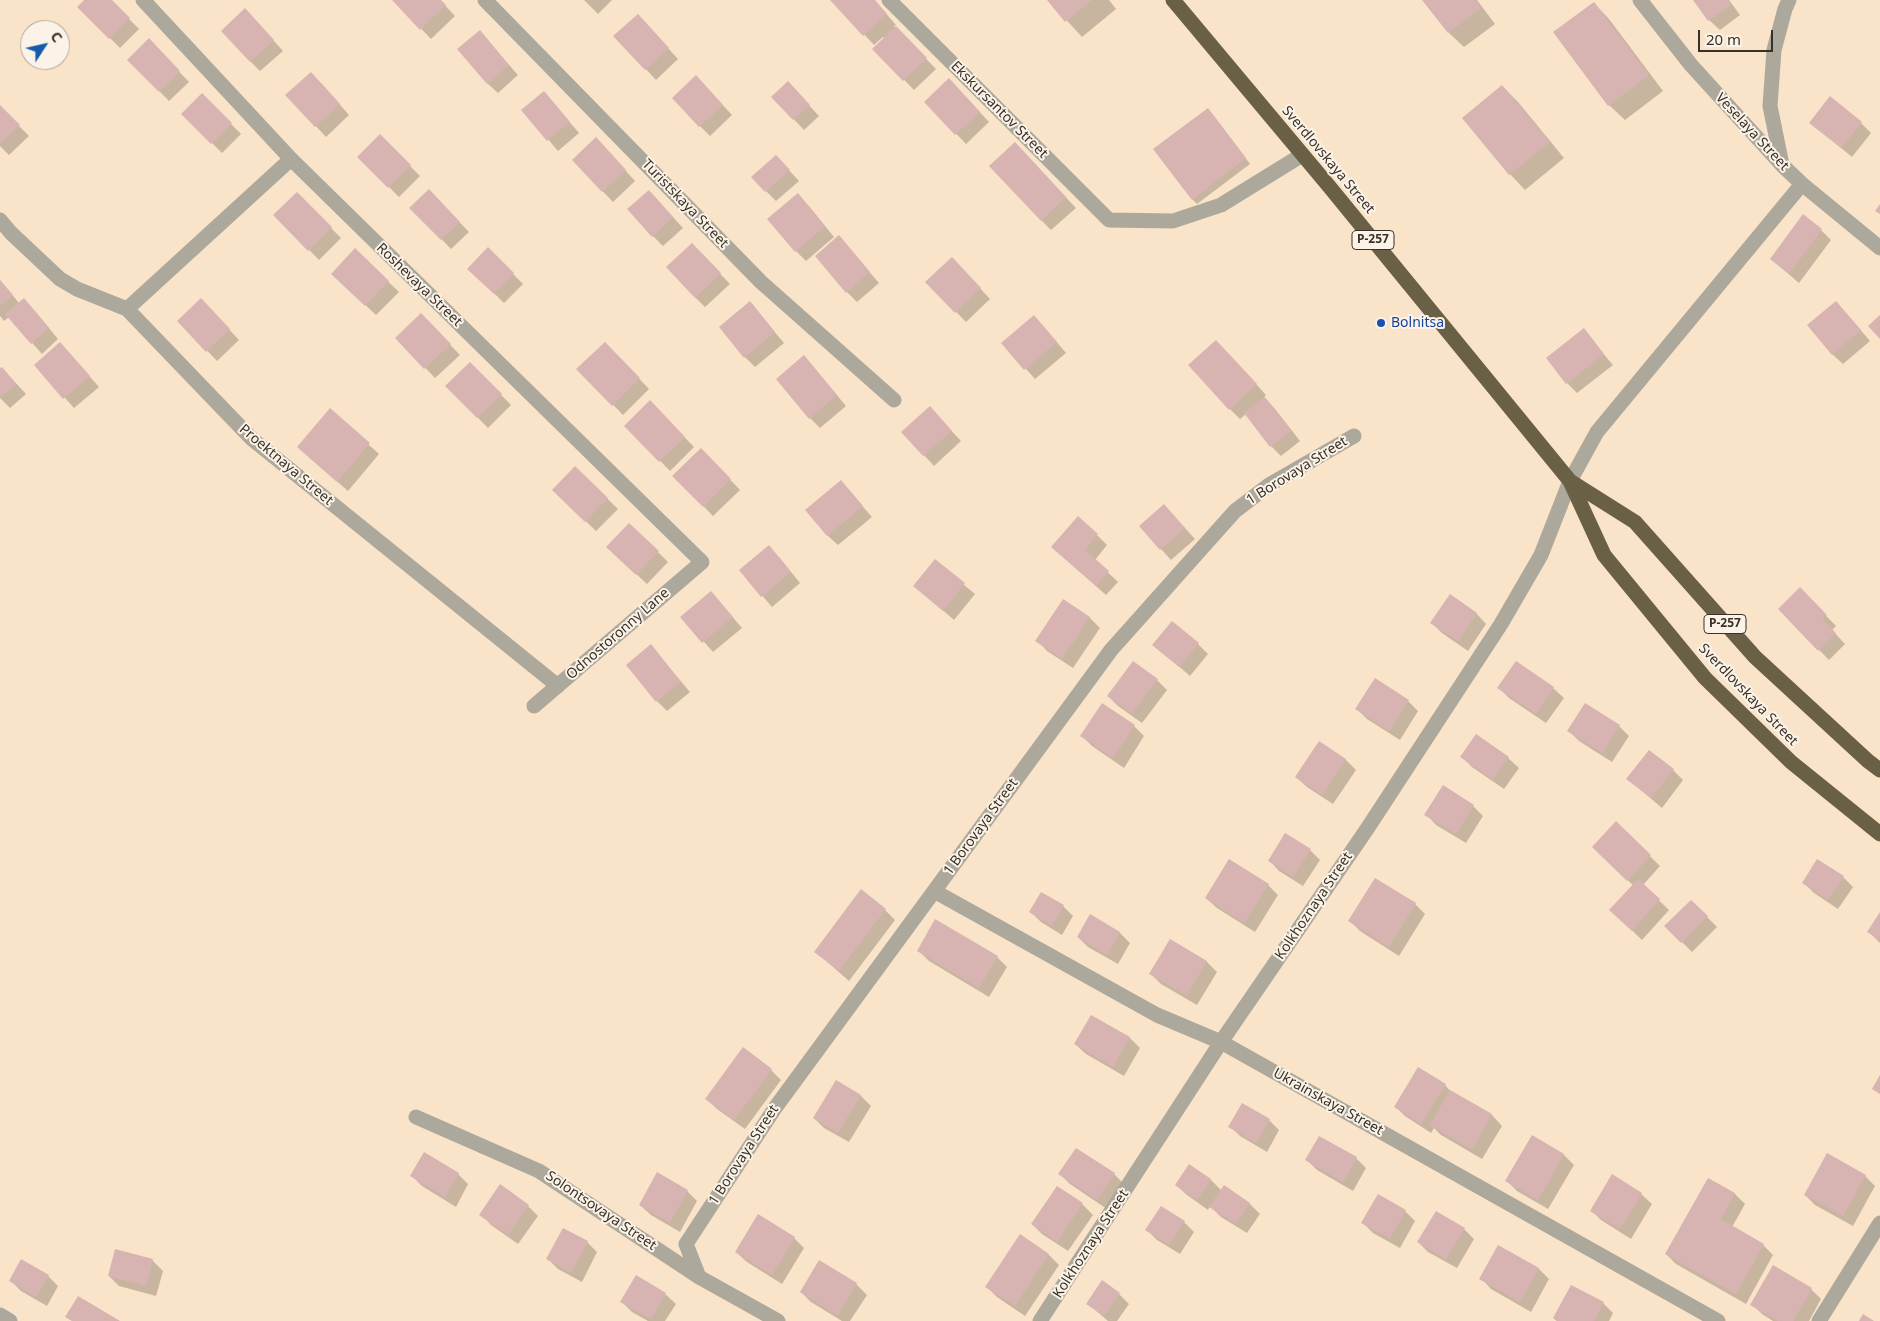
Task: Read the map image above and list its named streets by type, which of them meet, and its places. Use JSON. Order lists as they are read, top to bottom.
{
  "streets": {
    "highway": ["Sverdlovskaya Street", "Р-257"],
    "street": [
      "Ekskursantov Street",
      "Veselaya Street",
      "Turistskaya Street",
      "Roshevaya Street",
      "Proektnaya Street",
      "1 Borovaya Street",
      "Odnostoronny Lane",
      "Kolkhoznaya Street",
      "Ukrainskaya Street",
      "Solontsovaya Street"
    ]
  },
  "crossings": [
    ["Ekskursantov Street", "Sverdlovskaya Street"],
    ["Veselaya Street", "Kolkhoznaya Street"],
    ["Sverdlovskaya Street", "Kolkhoznaya Street"],
    ["Roshevaya Street", "Odnostoronny Lane"],
    ["Proektnaya Street", "Odnostoronny Lane"],
    ["1 Borovaya Street", "Ukrainskaya Street"],
    ["1 Borovaya Street", "Solontsovaya Street"],
    ["Kolkhoznaya Street", "Ukrainskaya Street"]
  ],
  "places": ["Bolnitsa"],
  "scale_bar": "20 m",
  "north": "top right"
}
